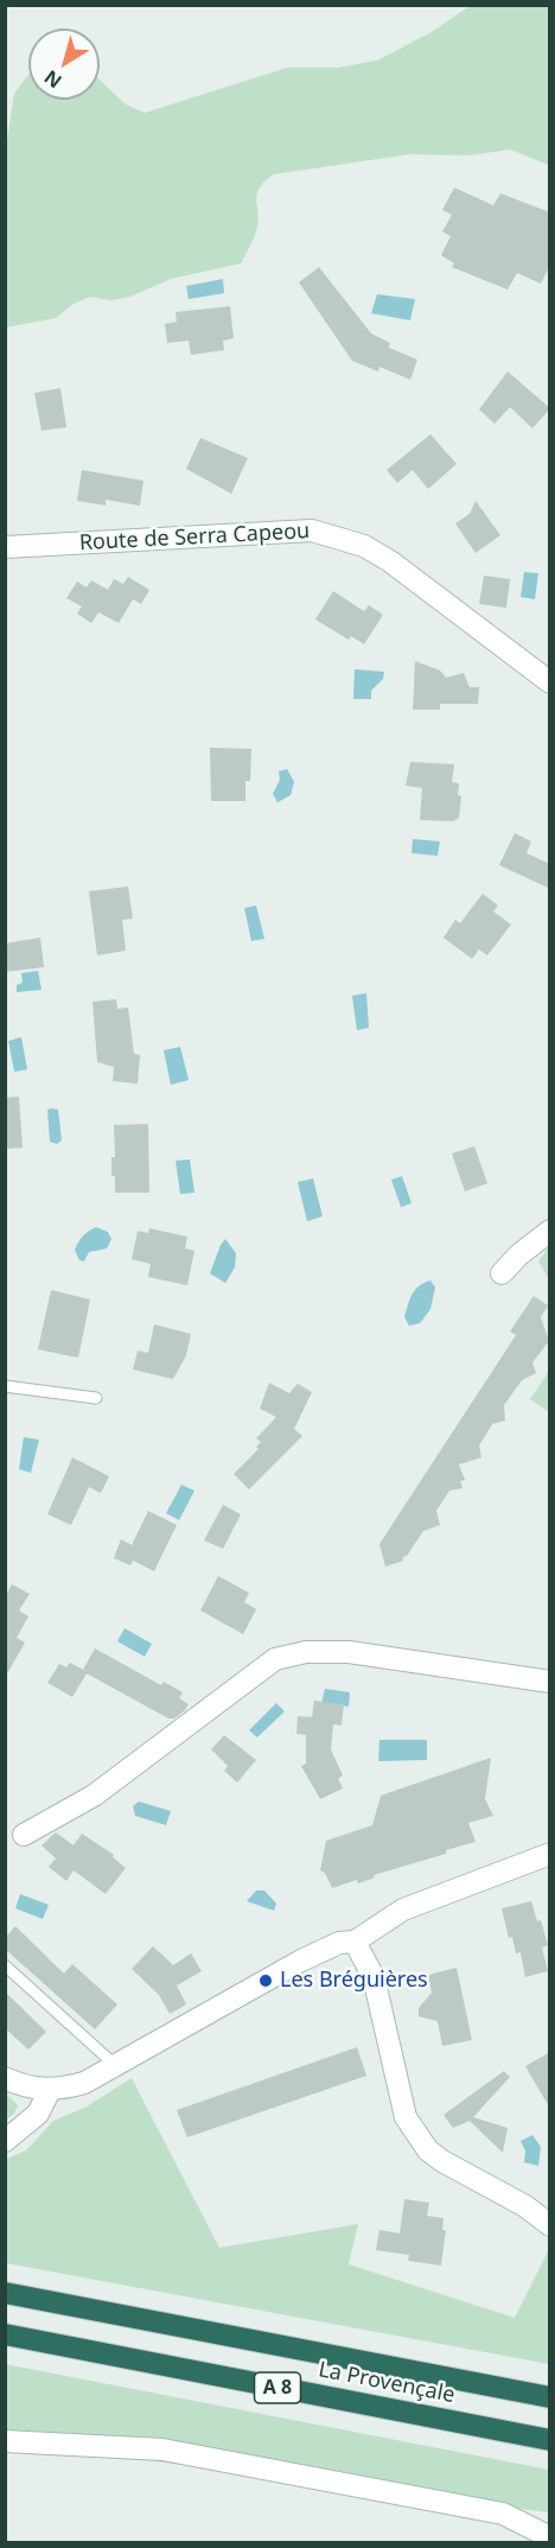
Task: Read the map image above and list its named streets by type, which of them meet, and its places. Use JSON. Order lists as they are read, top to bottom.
{
  "streets": {
    "highway": ["La Provençale", "A 8"],
    "street": ["Route de Serra Capeou"]
  },
  "places": ["Les Bréguières"],
  "north": "bottom left"
}
